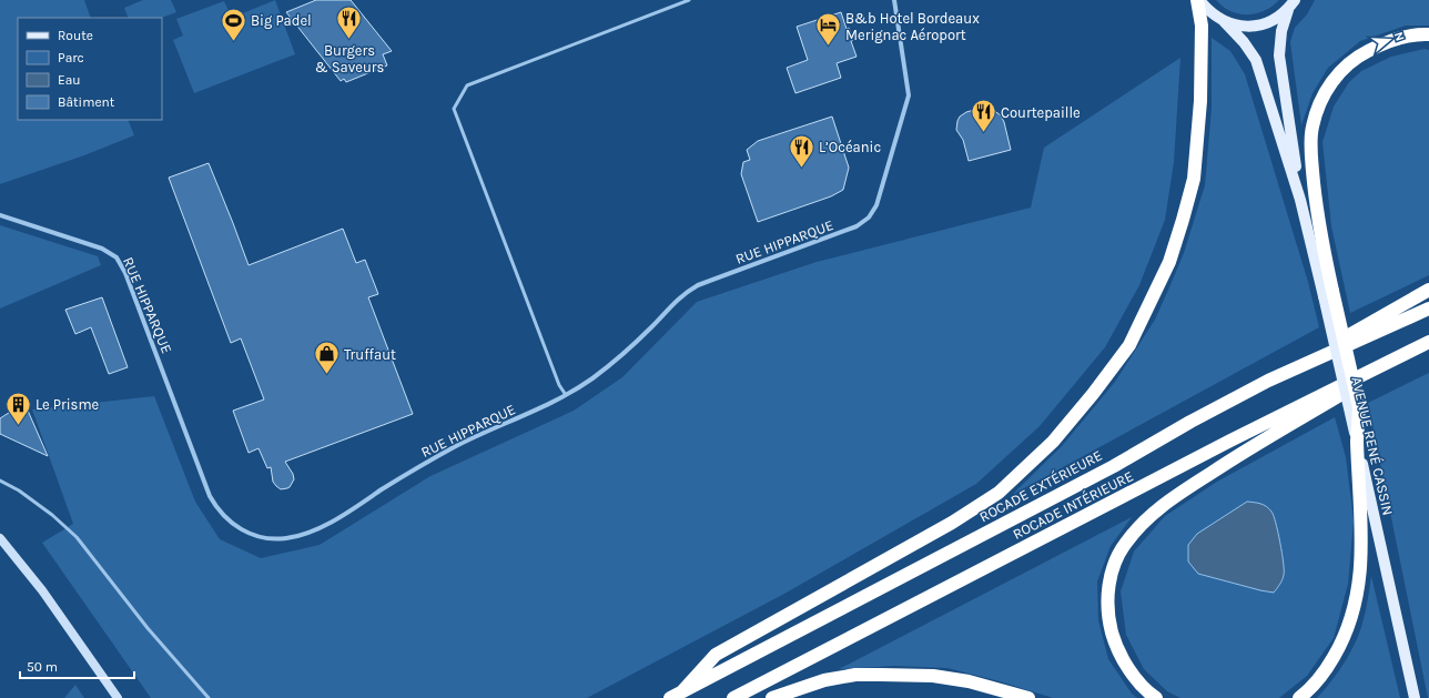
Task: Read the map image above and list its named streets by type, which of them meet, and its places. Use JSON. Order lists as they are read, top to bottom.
{
  "streets": {
    "highway": ["ROCADE EXTÉRIEURE", "ROCADE INTÉRIEURE"],
    "main road": ["AVENUE RENÉ CASSIN"],
    "street": ["RUE HIPPARQUE"]
  },
  "places": {
    "restaurant": ["Burgers & Saveurs", "Courtepaille", "L’Océanic"],
    "sports": ["Big Padel"],
    "hotel": ["B&b Hotel Bordeaux Merignac Aéroport"],
    "shop": ["Truffaut"],
    "building": ["Le Prisme"]
  },
  "legend": [
    "Route",
    "Parc",
    "Eau",
    "Bâtiment"
  ],
  "scale_bar": "50 m",
  "north": "right"
}
